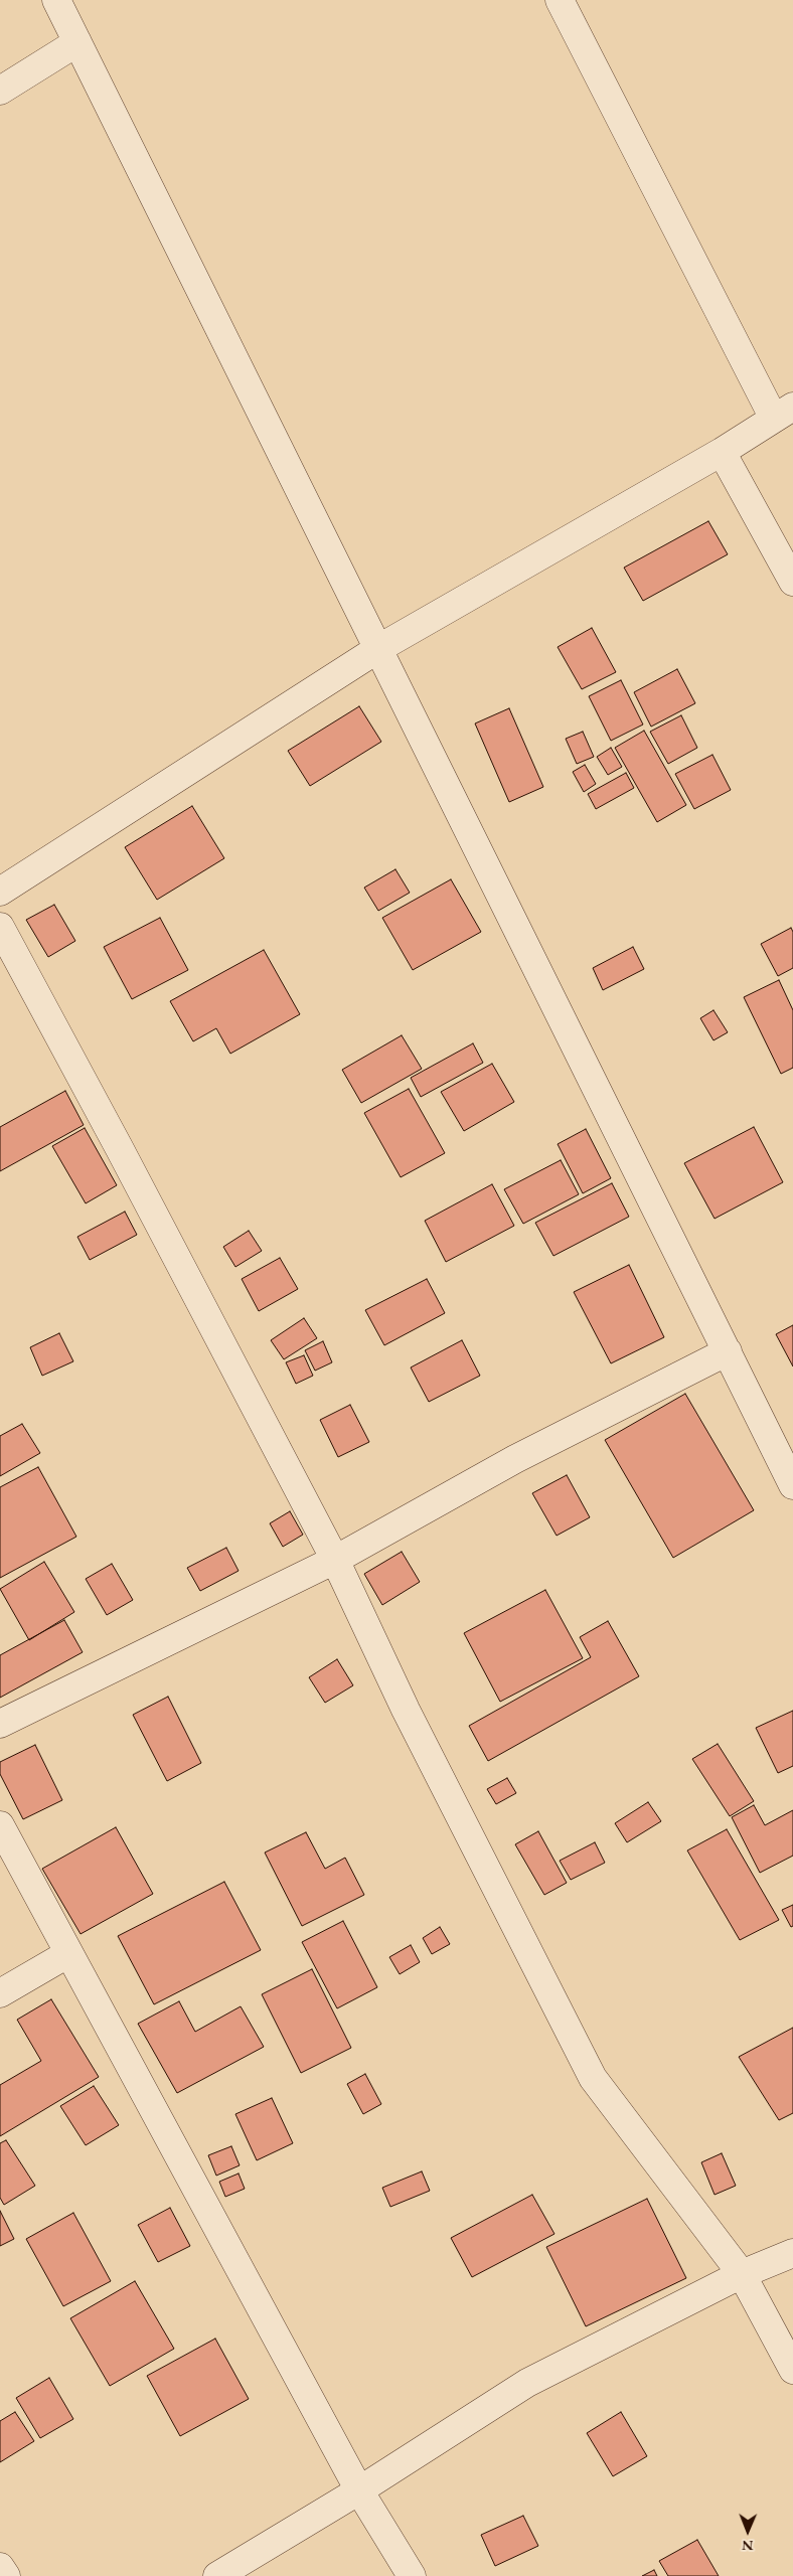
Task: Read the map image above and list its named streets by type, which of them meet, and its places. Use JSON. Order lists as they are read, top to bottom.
{
  "north": "bottom"
}
